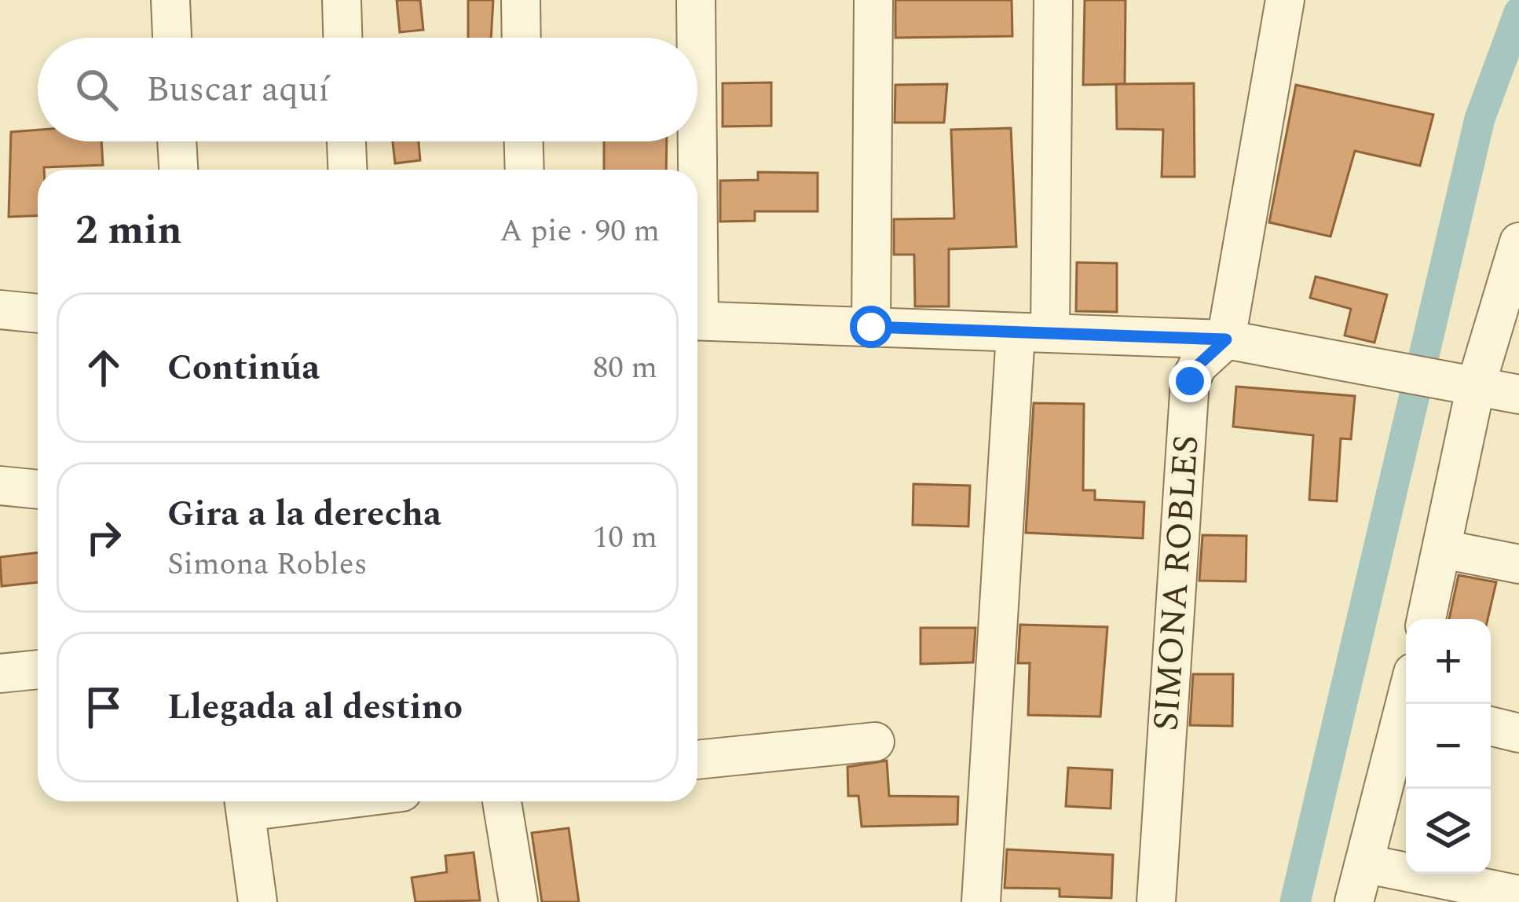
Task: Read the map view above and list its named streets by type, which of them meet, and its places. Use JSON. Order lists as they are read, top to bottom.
{
  "streets": {
    "street": ["SIMONA ROBLES"]
  },
  "page": {
    "search": "Buscar aquí",
    "heading": ["2 min", "A pie · 90 m"],
    "list": [
      ["Continúa", "80 m"],
      ["Gira a la derecha", "Simona Robles", "10 m"],
      "Llegada al destino"
    ],
    "map_buttons": ["+", "−"]
  }
}
